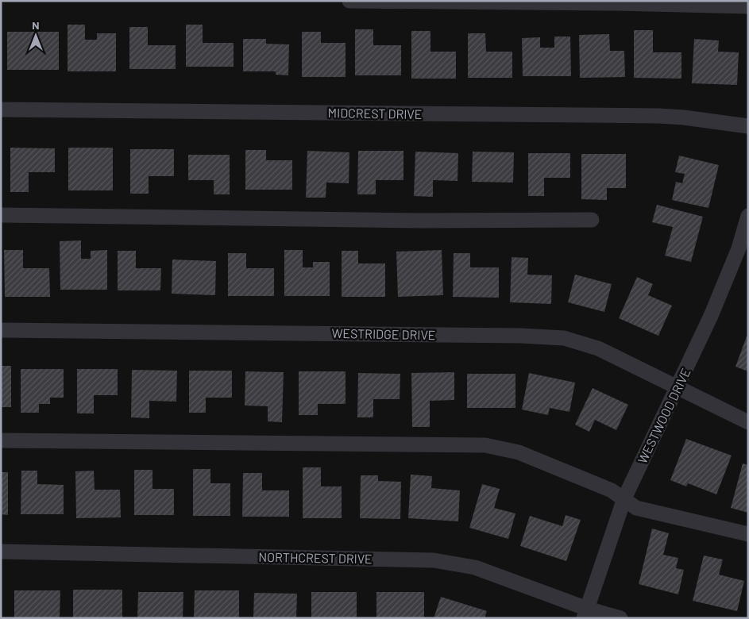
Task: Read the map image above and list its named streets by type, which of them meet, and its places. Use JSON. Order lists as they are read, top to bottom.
{
  "streets": {
    "street": [
      "MIDCREST DRIVE",
      "WESTRIDGE DRIVE",
      "WESTWOOD DRIVE",
      "NORTHCREST DRIVE"
    ]
  },
  "crossings": [
    ["WESTRIDGE DRIVE", "WESTWOOD DRIVE"],
    ["WESTWOOD DRIVE", "NORTHCREST DRIVE"]
  ],
  "north": "top"
}
